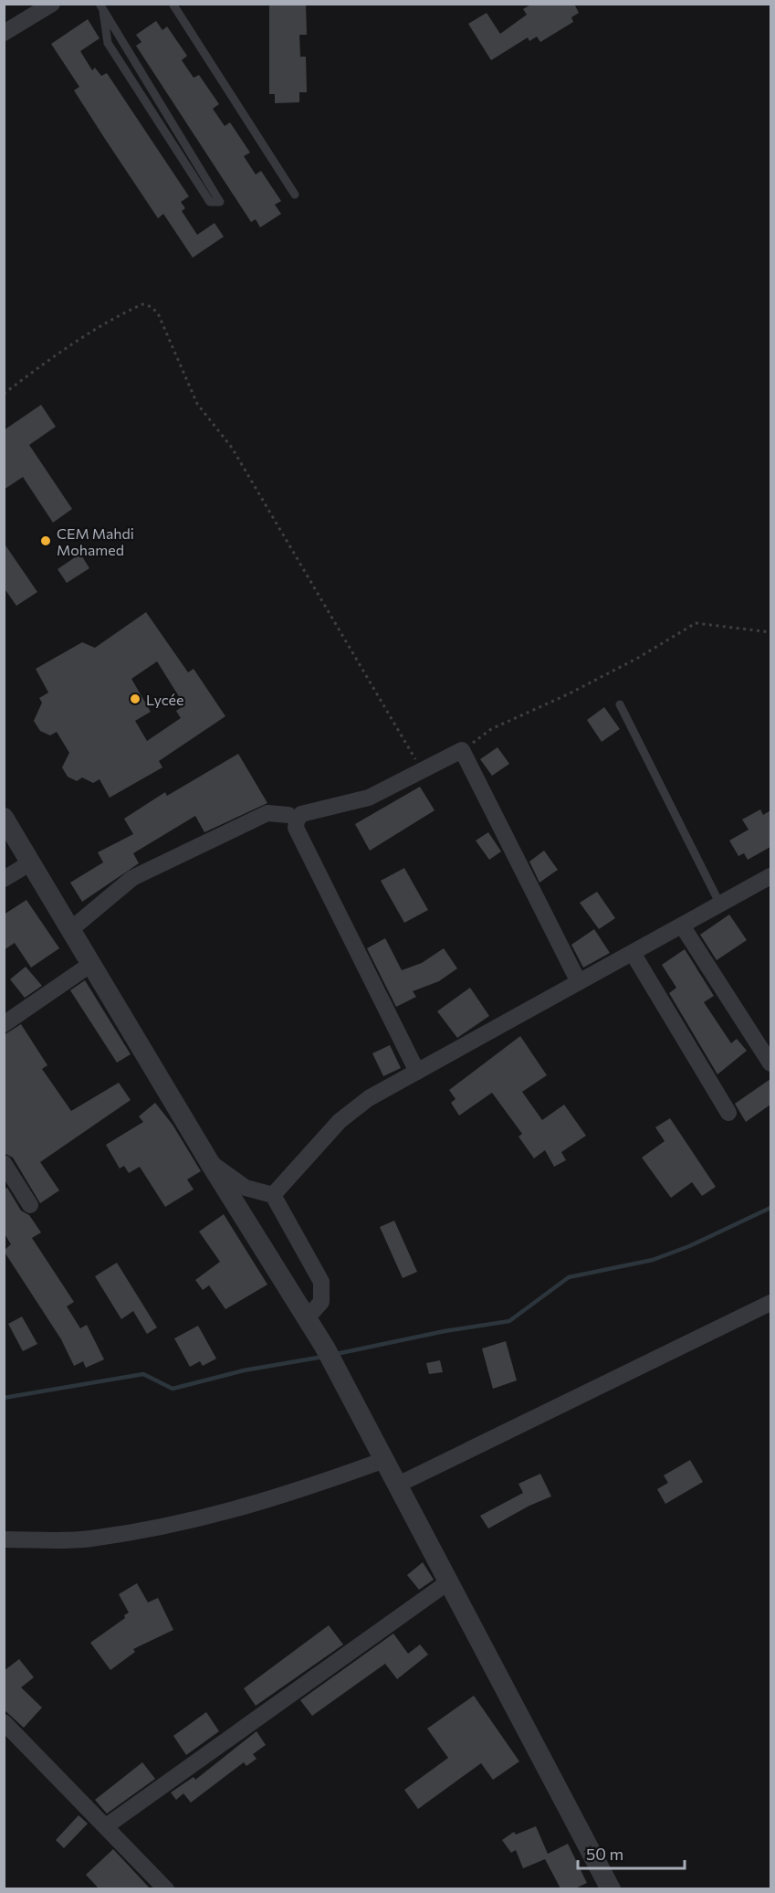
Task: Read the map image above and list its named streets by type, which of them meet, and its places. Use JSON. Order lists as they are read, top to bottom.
{
  "places": ["CEM Mahdi Mohamed", "Lycée"],
  "scale_bar": "50 m"
}
